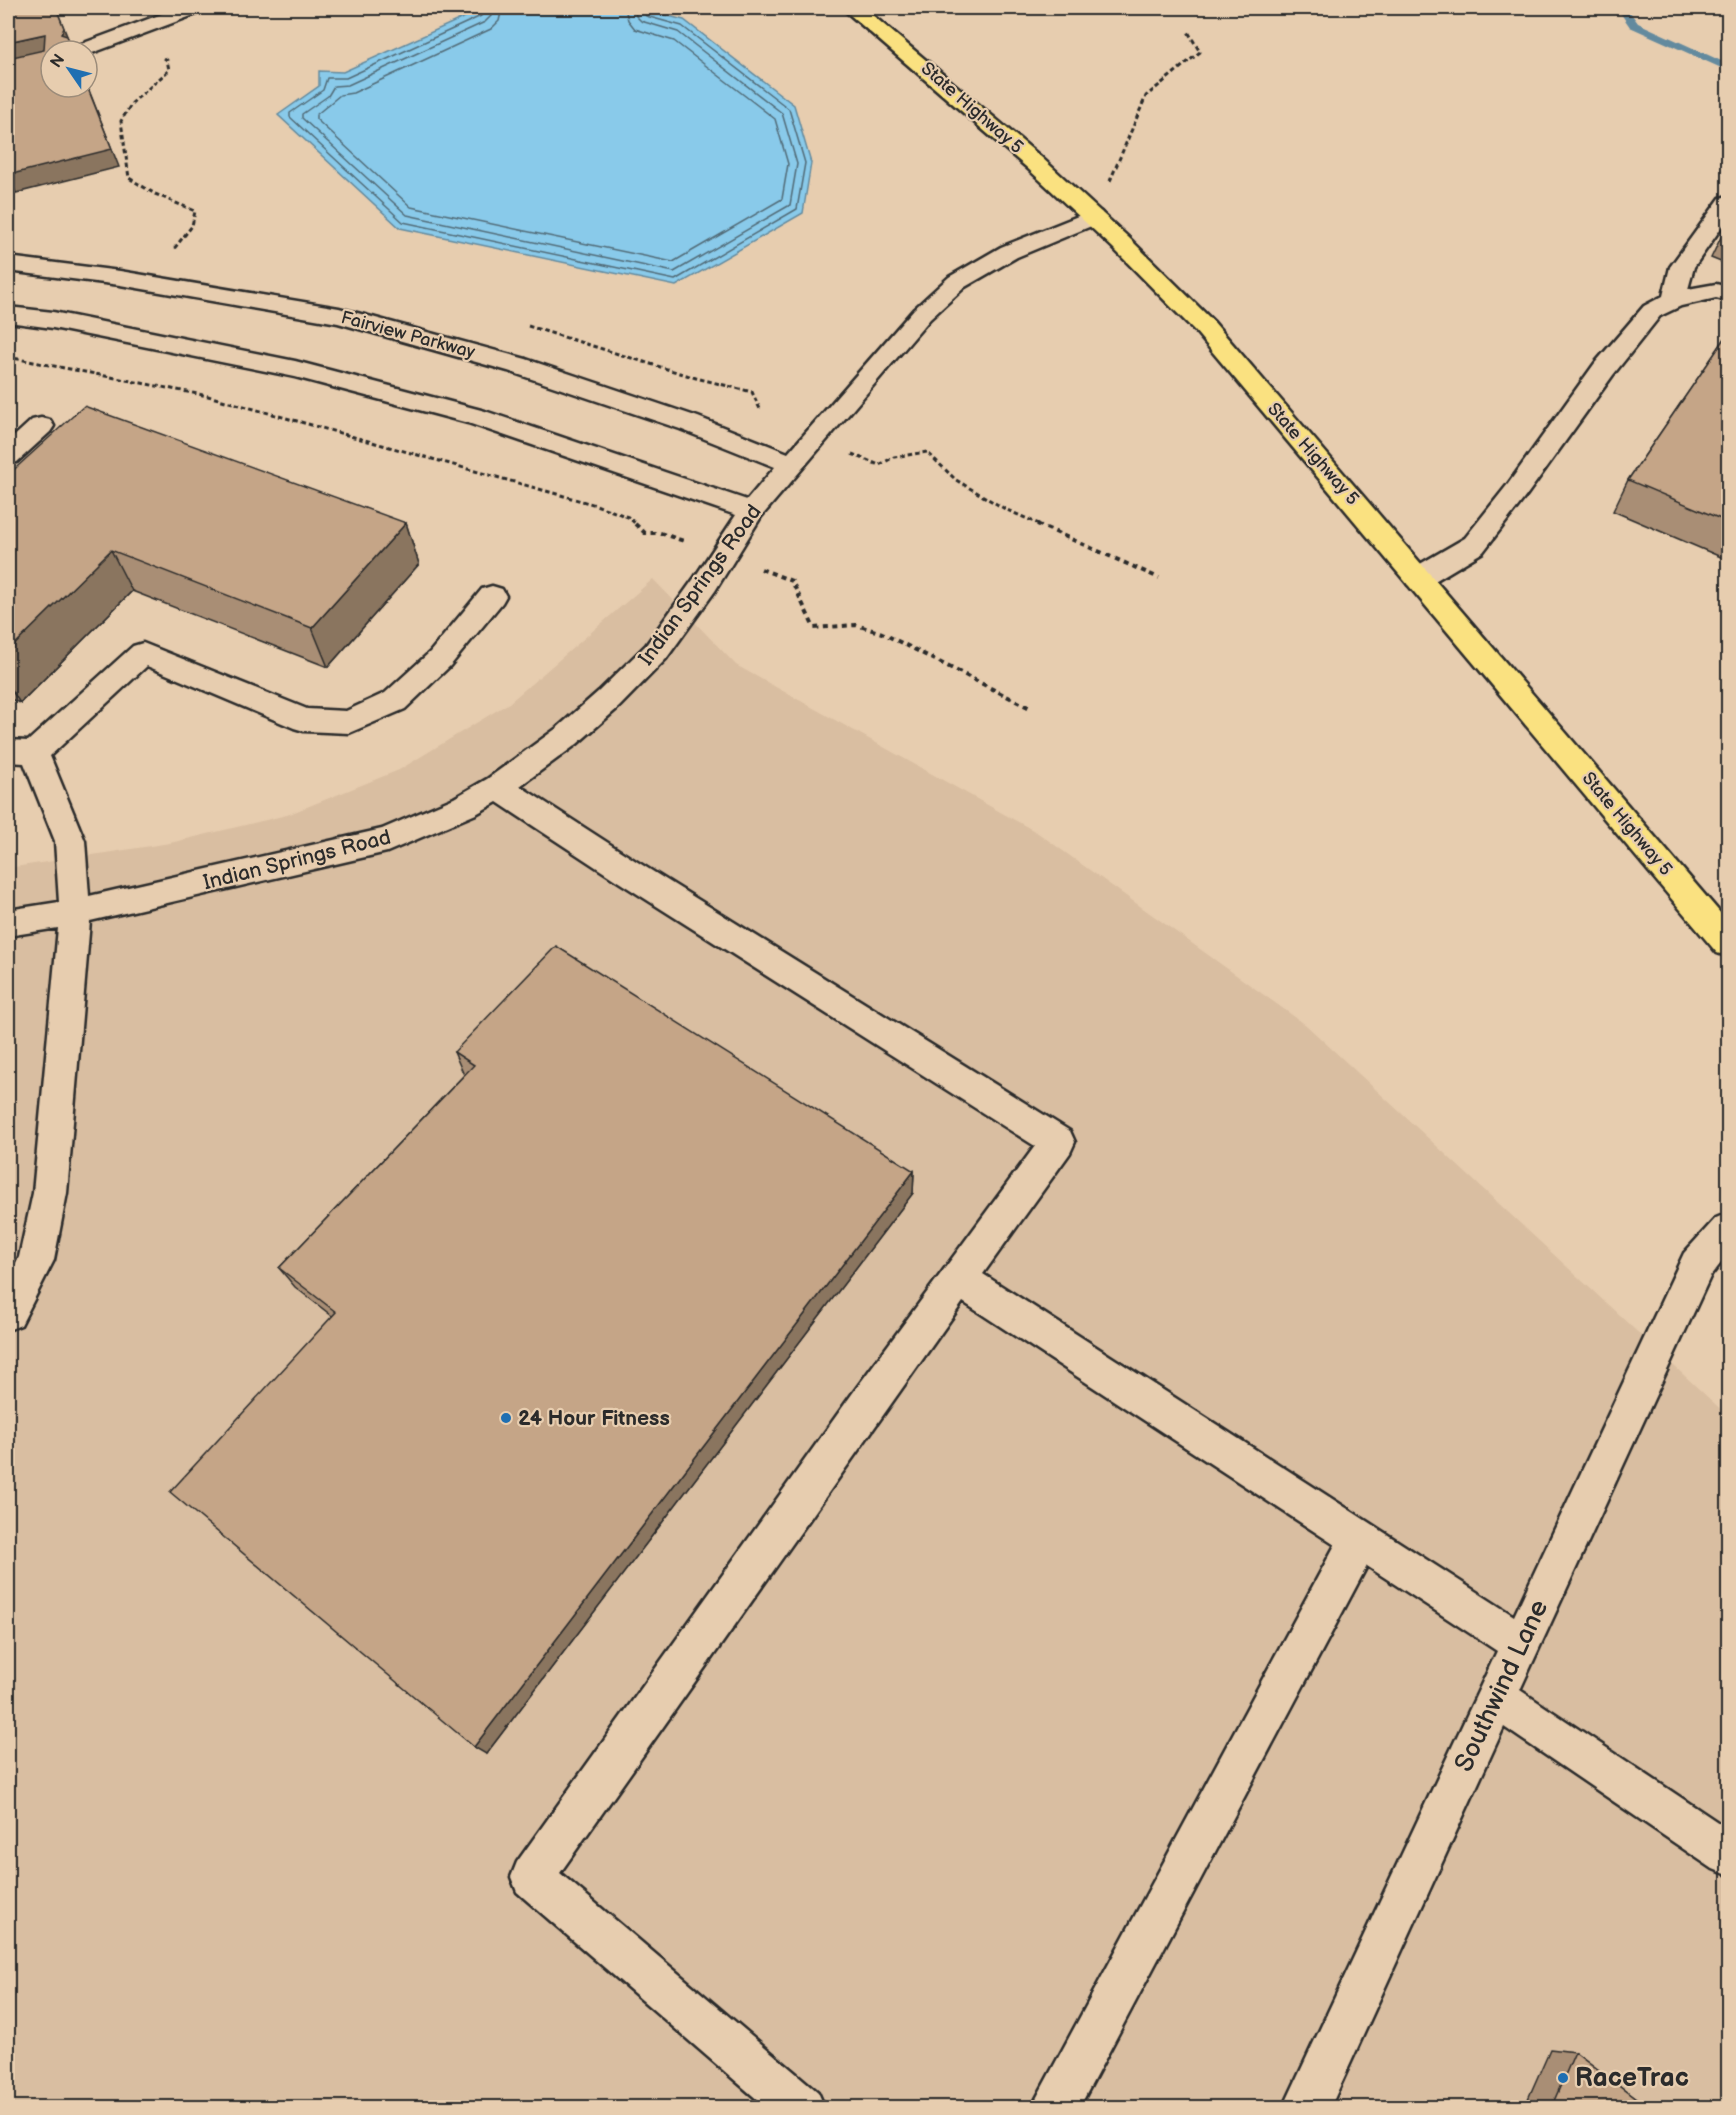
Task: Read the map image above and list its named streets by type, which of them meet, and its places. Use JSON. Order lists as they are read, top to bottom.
{
  "streets": {
    "main road": ["State Highway 5"],
    "street": ["Fairview Parkway", "Indian Springs Road", "Southwind Lane"]
  },
  "crossings": [
    ["State Highway 5", "Indian Springs Road"],
    ["Fairview Parkway", "Indian Springs Road"]
  ],
  "places": ["24 Hour Fitness", "RaceTrac"],
  "north": "top left"
}
